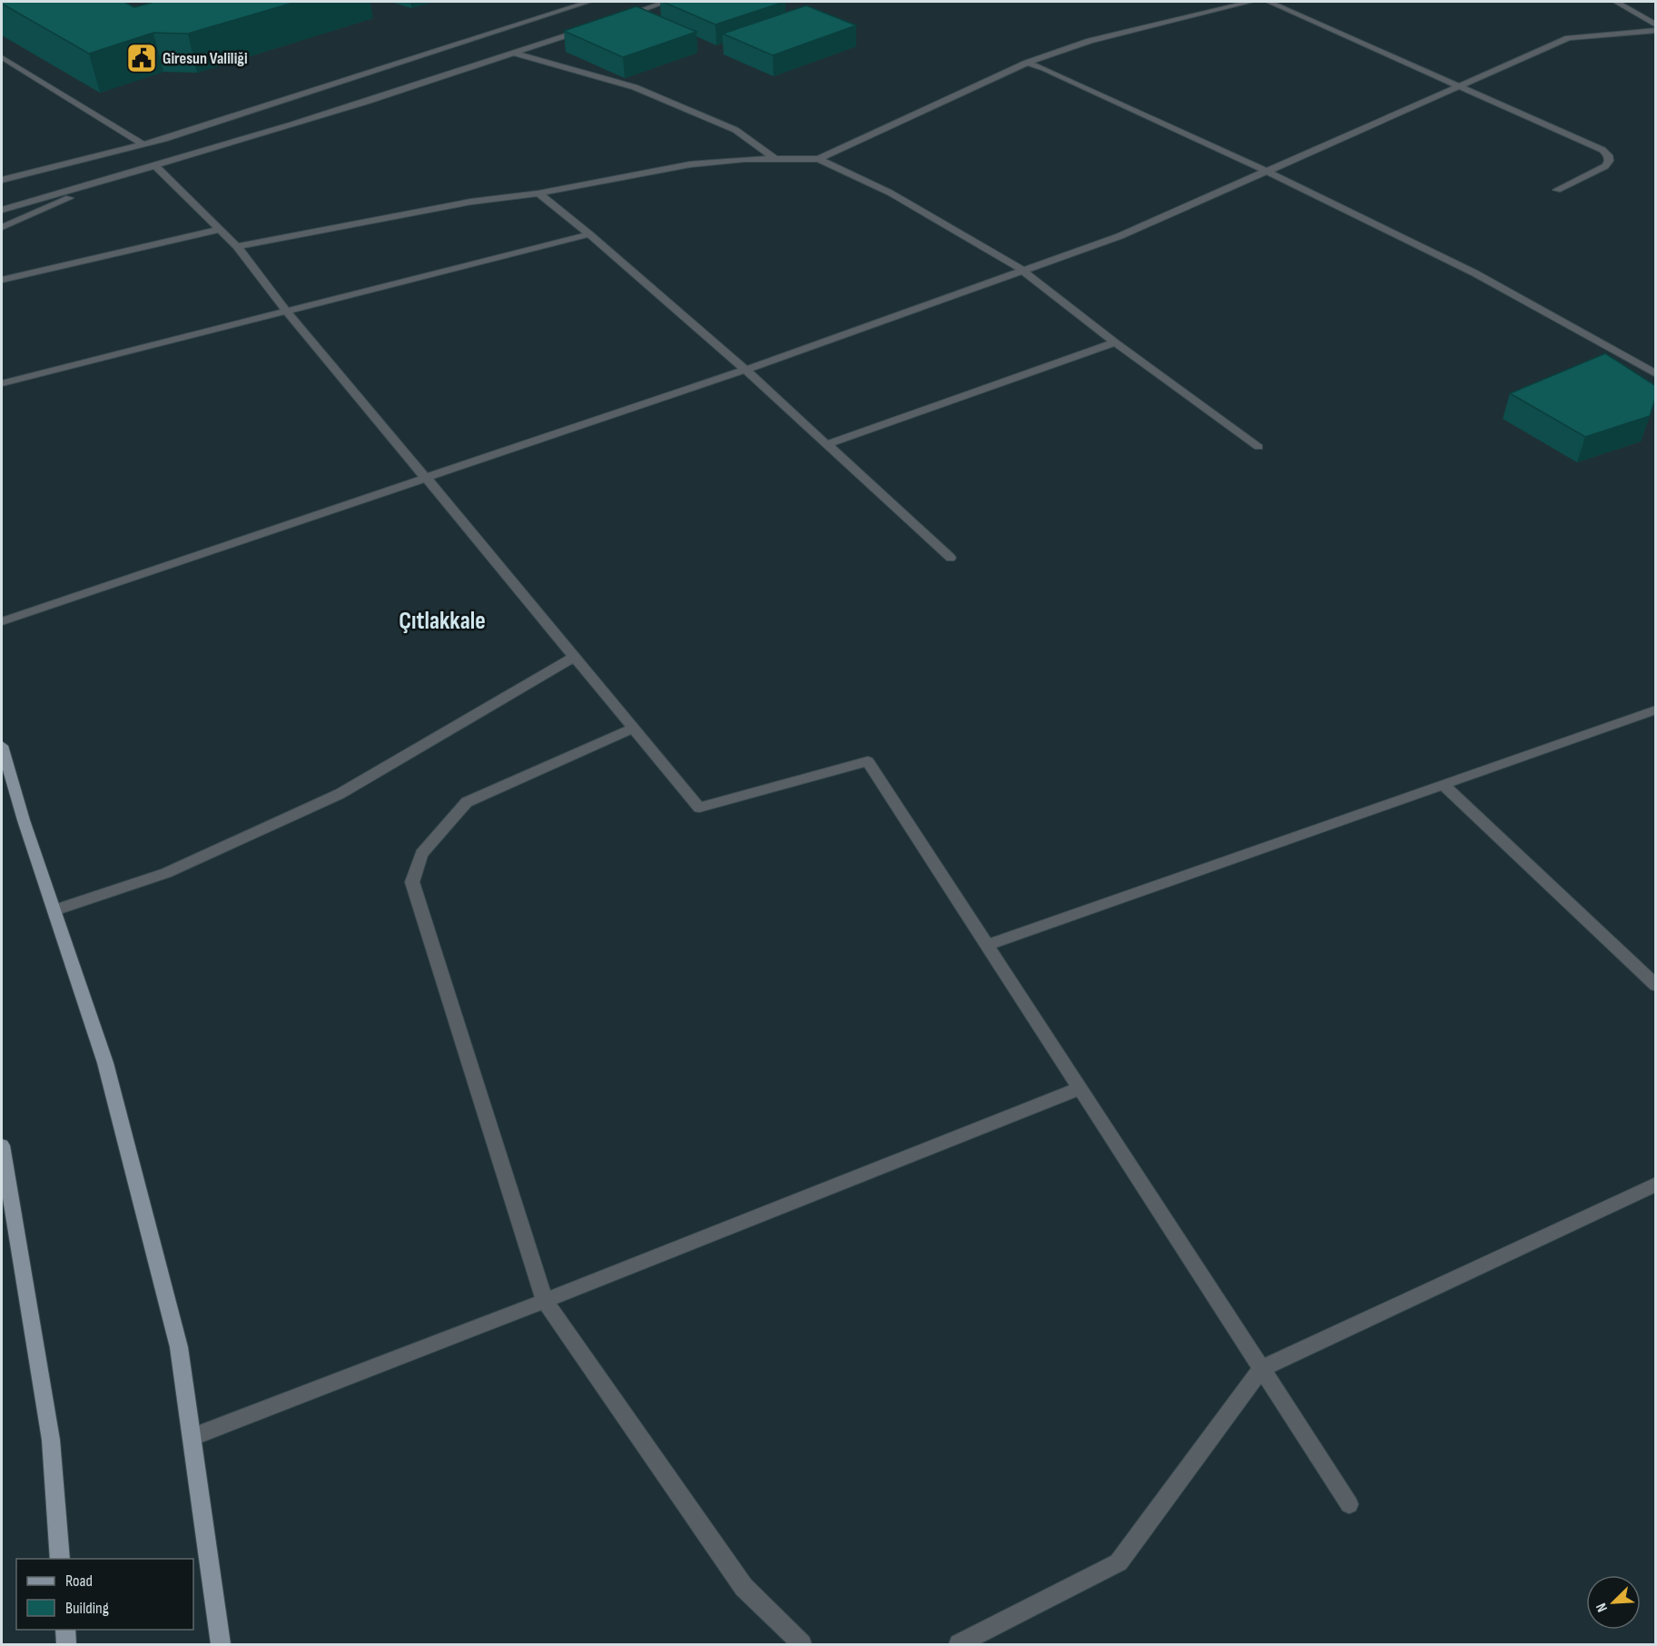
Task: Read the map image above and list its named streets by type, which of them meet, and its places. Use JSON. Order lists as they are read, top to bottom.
{
  "districts": ["Çıtlakkale"],
  "places": {
    "public building": ["Giresun Valiliği"]
  },
  "legend": ["Road", "Building"],
  "north": "bottom left"
}
